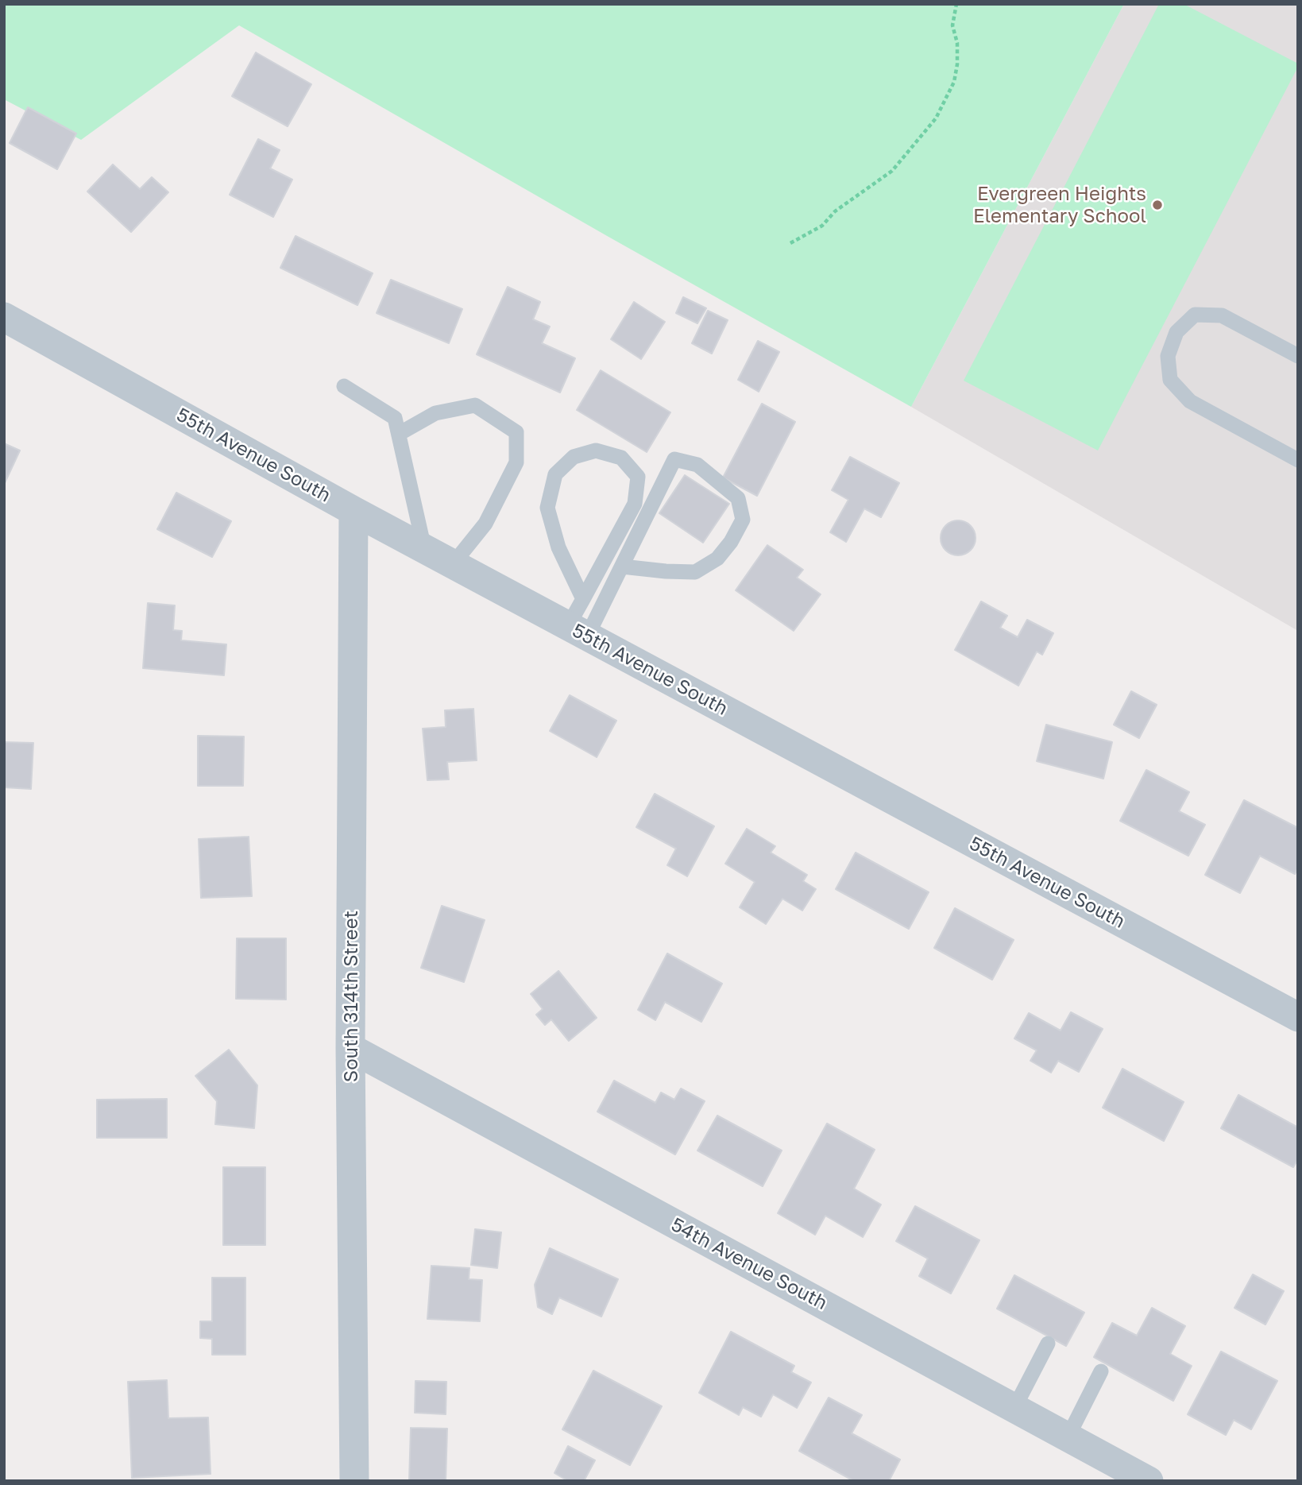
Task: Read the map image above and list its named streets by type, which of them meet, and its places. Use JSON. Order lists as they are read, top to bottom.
{
  "streets": {
    "street": ["55th Avenue South", "South 314th Street", "54th Avenue South"]
  },
  "crossings": [
    ["55th Avenue South", "South 314th Street"],
    ["South 314th Street", "54th Avenue South"]
  ],
  "places": ["Evergreen Heights Elementary School"]
}
